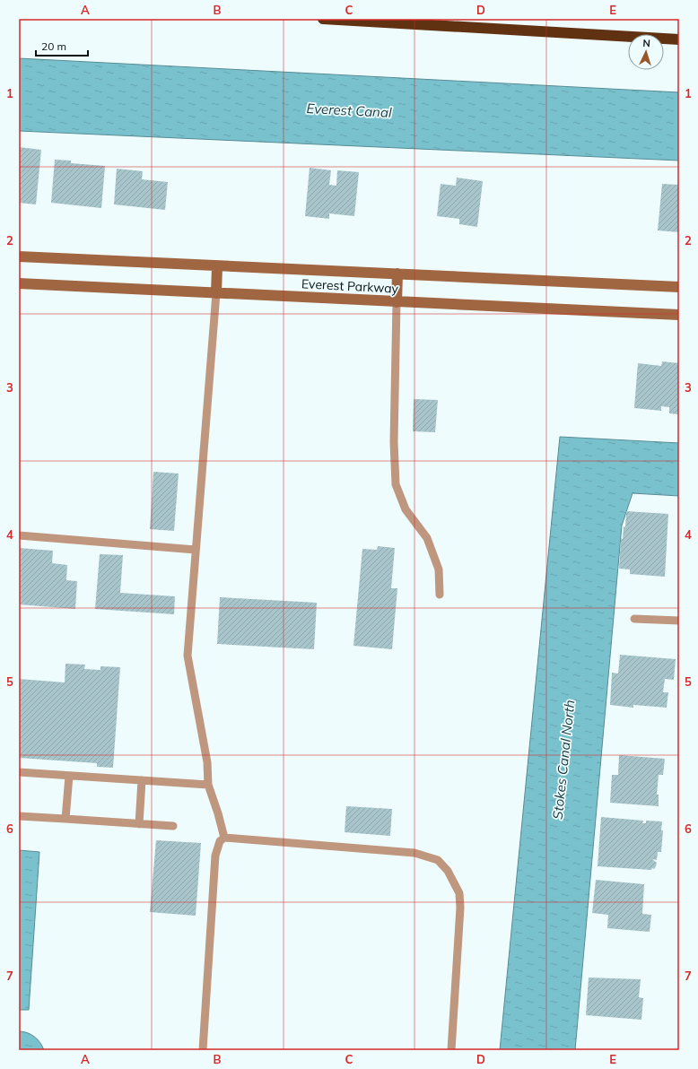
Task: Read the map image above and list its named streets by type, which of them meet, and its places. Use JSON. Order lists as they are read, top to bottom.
{
  "streets": {
    "street": ["Everest Parkway"]
  },
  "water": ["Everest Canal", "Stokes Canal North"],
  "scale_bar": "20 m",
  "north": "top",
  "grid": {
    "columns": [
      "A",
      "B",
      "C",
      "D",
      "E"
    ],
    "rows": [
      "1",
      "2",
      "3",
      "4",
      "5",
      "6",
      "7"
    ]
  }
}
